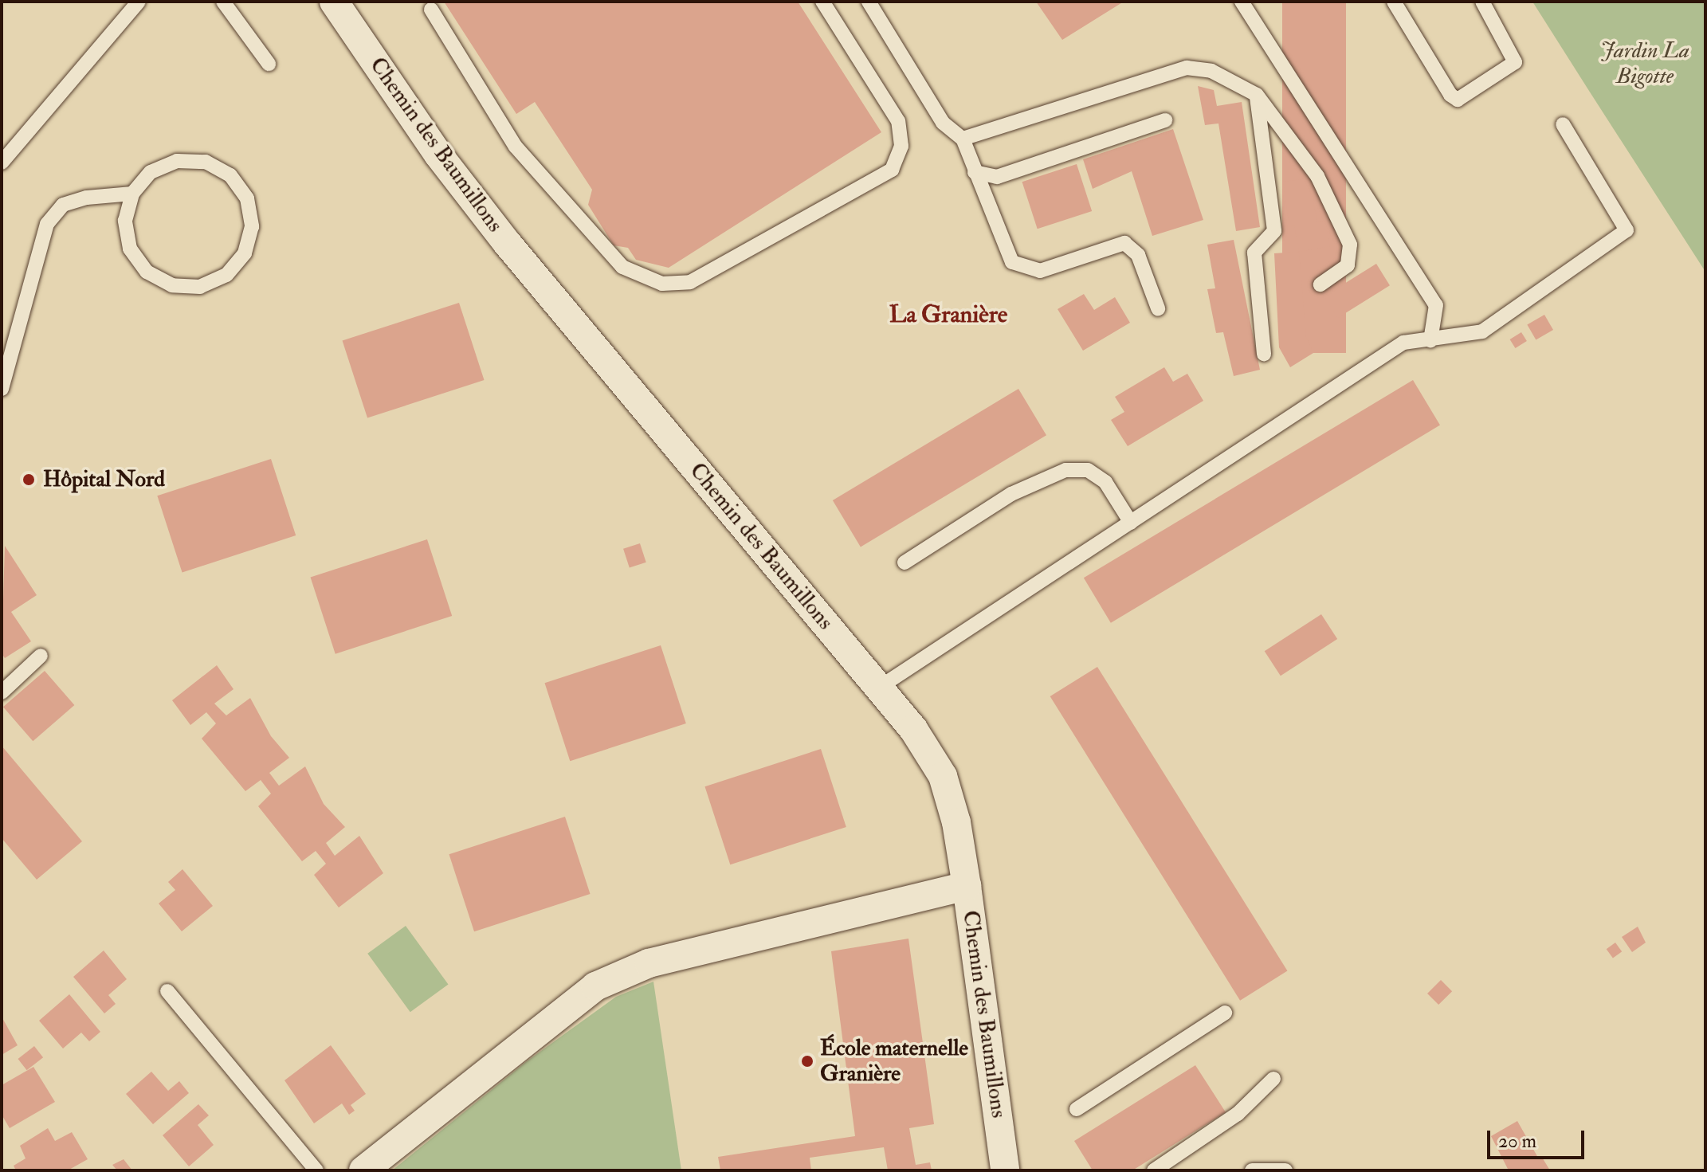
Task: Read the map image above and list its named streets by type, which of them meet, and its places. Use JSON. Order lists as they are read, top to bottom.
{
  "streets": {
    "street": ["Chemin des Baumillons"]
  },
  "districts": ["La Granière"],
  "parks": ["Jardin La Bigotte"],
  "places": ["Hôpital Nord", "École maternelle Granière"],
  "scale_bar": "20 m"
}
